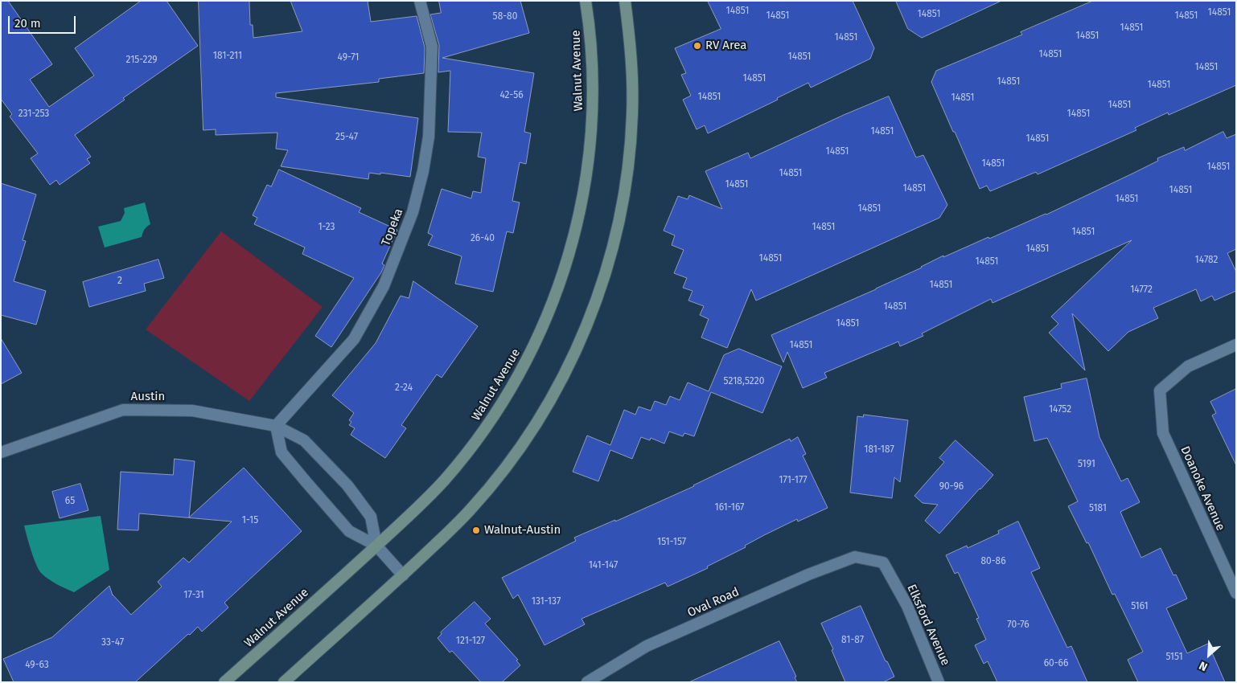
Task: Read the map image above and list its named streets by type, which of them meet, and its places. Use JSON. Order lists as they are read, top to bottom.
{
  "streets": {
    "main road": ["Walnut Avenue"],
    "street": [
      "Topeka",
      "Austin",
      "Doanoke Avenue",
      "Oval Road",
      "Elksford Avenue"
    ]
  },
  "crossings": [
    ["Walnut Avenue", "Austin"],
    ["Topeka", "Austin"],
    ["Oval Road", "Elksford Avenue"]
  ],
  "places": ["RV Area", "Walnut-Austin"],
  "house_numbers": [
    "14851",
    "14851",
    "14851",
    "14851",
    "14851",
    "58-80",
    "14851",
    "14851",
    "14851",
    "14851",
    "181-211",
    "14851",
    "49-71",
    "215-229",
    "14851",
    "14851",
    "14851",
    "14851",
    "42-56",
    "14851",
    "14851",
    "14851",
    "231-253",
    "14851",
    "14851",
    "25-47",
    "14851",
    "14851",
    "14851",
    "14851",
    "14851",
    "14851",
    "14851",
    "14851",
    "14851",
    "14851",
    "1-23",
    "14851",
    "14851",
    "26-40",
    "14851",
    "14851",
    "14782",
    "14851",
    "2",
    "14851",
    "14772",
    "14851",
    "14851",
    "14851",
    "5218,5220",
    "2-24",
    "14752",
    "181-187",
    "5191",
    "171-177",
    "90-96",
    "65",
    "161-167",
    "5181",
    "1-15",
    "151-157",
    "80-86",
    "141-147",
    "17-31",
    "131-137",
    "5161",
    "70-76",
    "81-87",
    "121-127",
    "33-47",
    "5151",
    "60-66",
    "49-63"
  ],
  "scale_bar": "20 m",
  "north": "bottom left"
}
